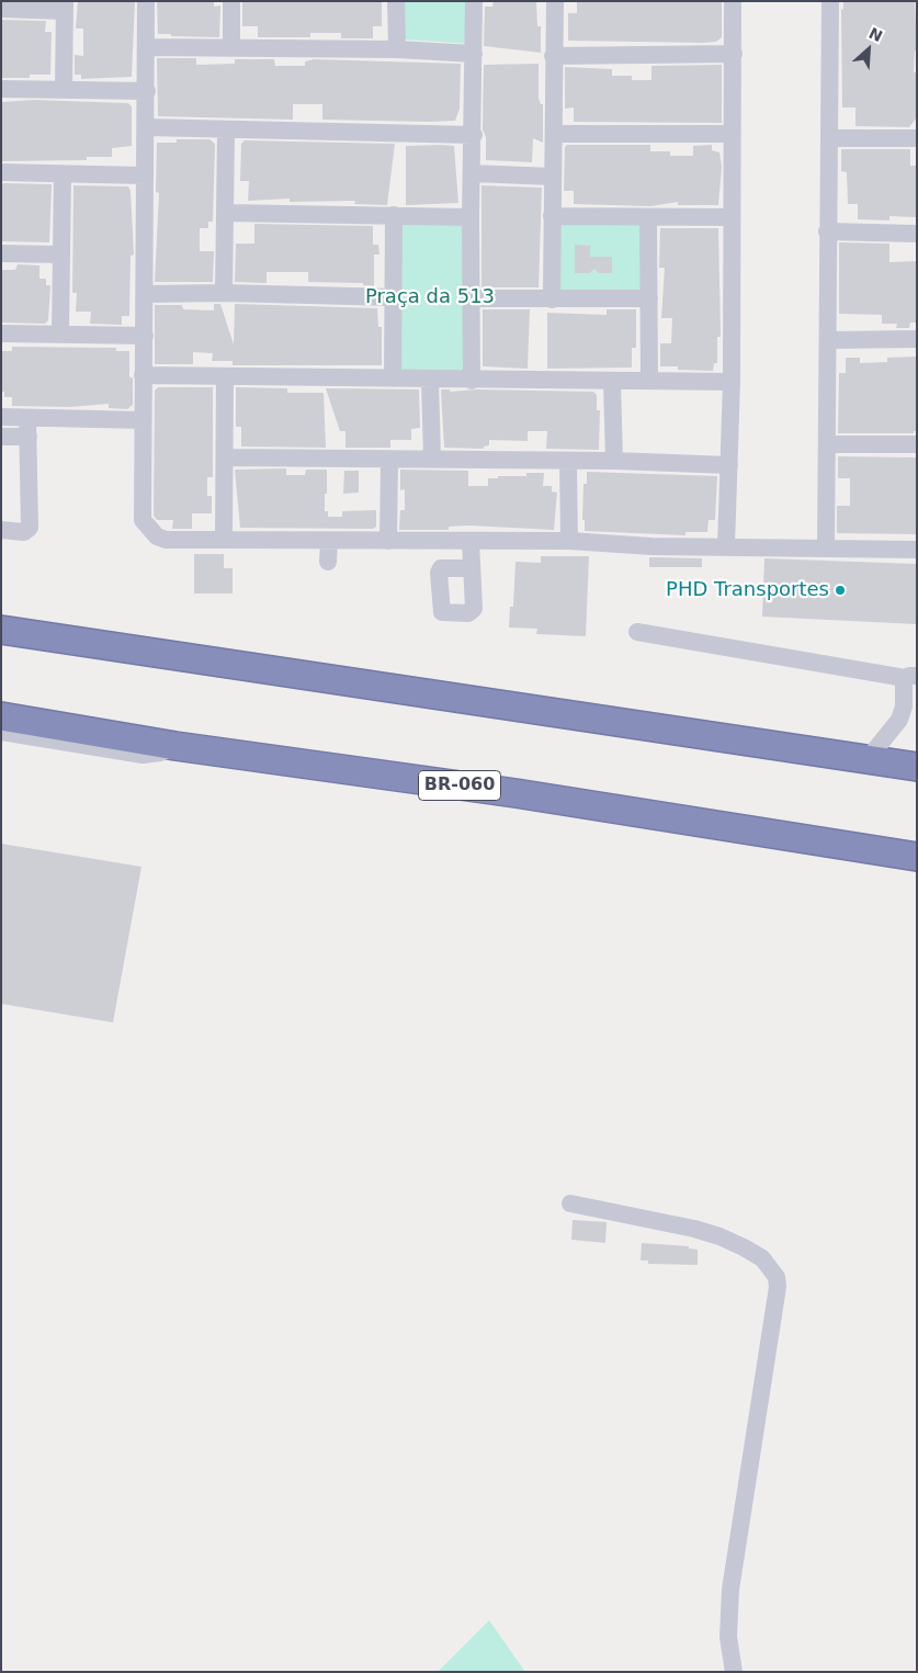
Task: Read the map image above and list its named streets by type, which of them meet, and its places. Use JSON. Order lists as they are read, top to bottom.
{
  "streets": {
    "highway": ["BR-060"]
  },
  "parks": ["Praça da 513"],
  "places": ["PHD Transportes"],
  "north": "top right"
}
